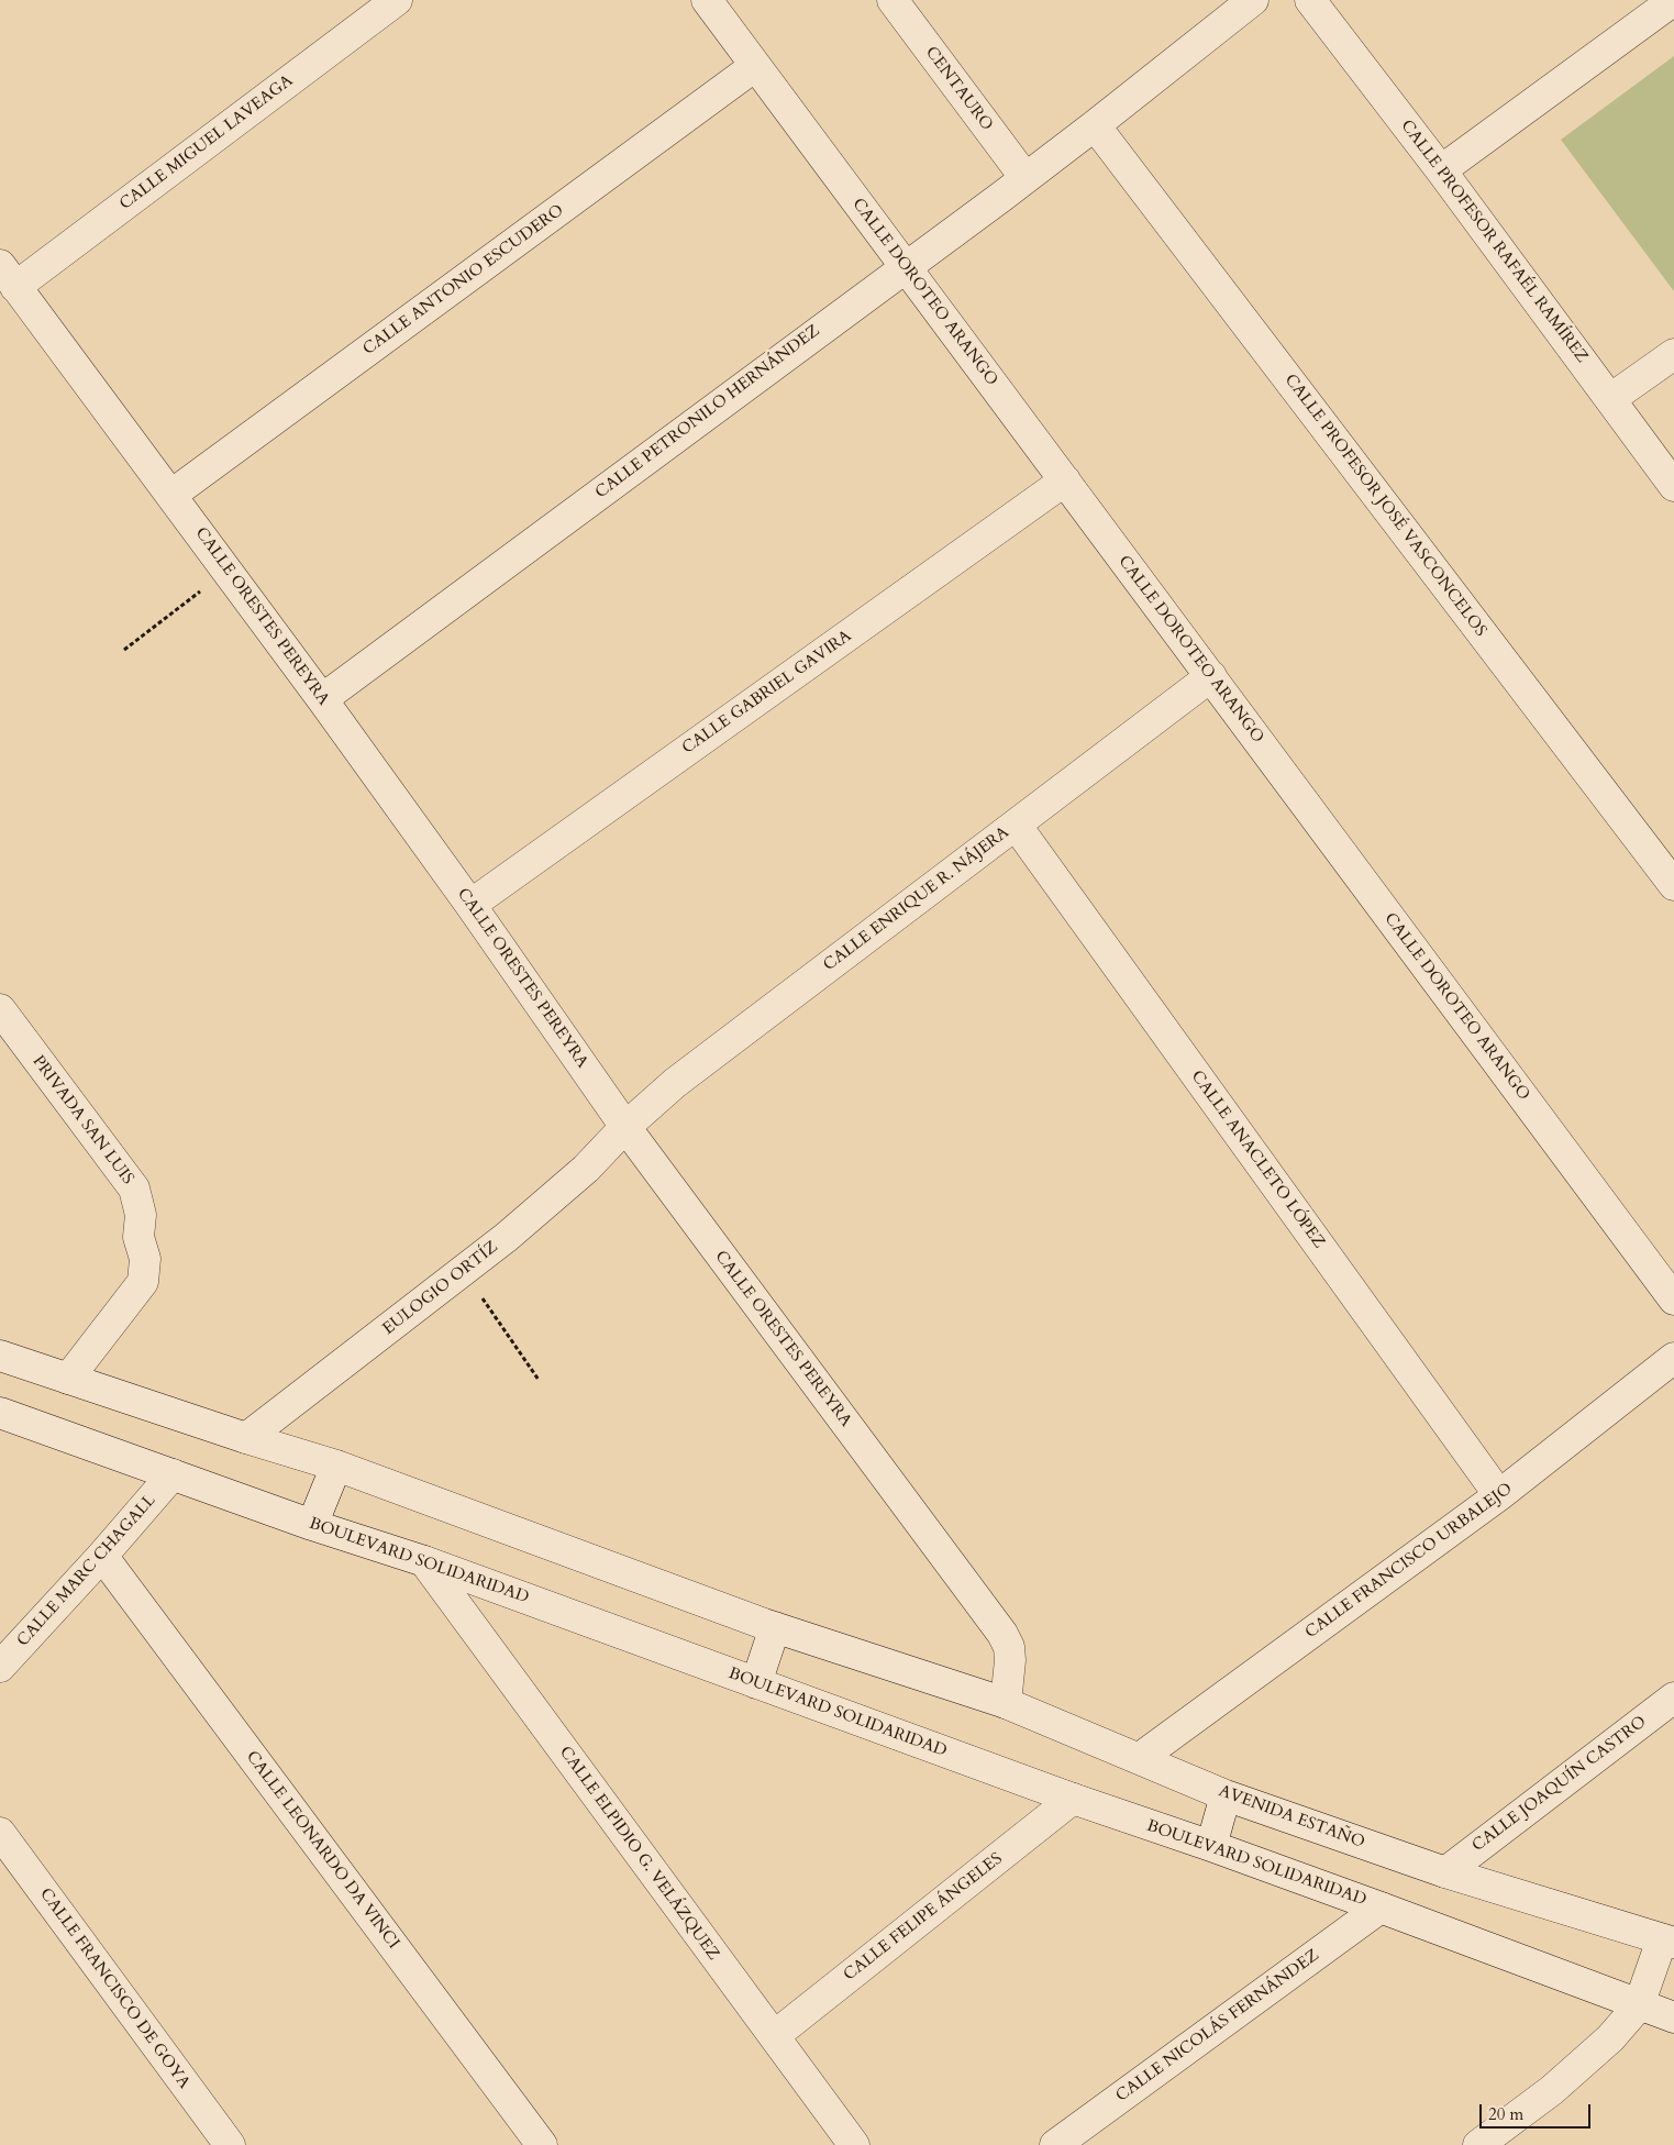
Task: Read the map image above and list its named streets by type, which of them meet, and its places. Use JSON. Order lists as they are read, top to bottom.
{
  "streets": {
    "street": [
      "CENTAURO",
      "CALLE MIGUEL LAVEAGA",
      "CALLE PROFESOR RAFAÉL RAMÍREZ",
      "CALLE ANTONIO ESCUDERO",
      "CALLE DOROTEO ARANGO",
      "CALLE PETRONILO HERNÁNDEZ",
      "CALLE PROFESOR JOSÉ VASCONCELOS",
      "CALLE ORESTES PEREYRA",
      "CALLE GABRIEL GAVIRA",
      "CALLE ENRIQUE R. NÁJERA",
      "PRIVADA SAN LUIS",
      "CALLE ANACLETO LÓPEZ",
      "EULOGIO ORTÍZ",
      "BOULEVARD SOLIDARIDAD",
      "CALLE FRANCISCO URBALEJO",
      "CALLE MARC CHAGALL",
      "CALLE JOAQUÍN CASTRO",
      "AVENIDA ESTAÑO",
      "CALLE LEONARDO DA VINCI",
      "CALLE ELPIDIO G. VELÁZQUEZ",
      "CALLE FELIPE ÁNGELES",
      "CALLE FRANCISCO DE GOYA",
      "CALLE NICOLÁS FERNÁNDEZ"
    ]
  },
  "crossings": [
    ["CENTAURO", "CALLE PETRONILO HERNÁNDEZ"],
    ["CALLE MIGUEL LAVEAGA", "CALLE ORESTES PEREYRA"],
    ["CALLE ANTONIO ESCUDERO", "CALLE DOROTEO ARANGO"],
    ["CALLE ANTONIO ESCUDERO", "CALLE ORESTES PEREYRA"],
    ["CALLE DOROTEO ARANGO", "CALLE PETRONILO HERNÁNDEZ"],
    ["CALLE DOROTEO ARANGO", "CALLE GABRIEL GAVIRA"],
    ["CALLE DOROTEO ARANGO", "CALLE ENRIQUE R. NÁJERA"],
    ["CALLE PETRONILO HERNÁNDEZ", "CALLE PROFESOR JOSÉ VASCONCELOS"],
    ["CALLE PETRONILO HERNÁNDEZ", "CALLE ORESTES PEREYRA"],
    ["CALLE ORESTES PEREYRA", "CALLE GABRIEL GAVIRA"],
    ["CALLE ORESTES PEREYRA", "CALLE ENRIQUE R. NÁJERA"],
    ["CALLE ORESTES PEREYRA", "EULOGIO ORTÍZ"],
    ["CALLE ENRIQUE R. NÁJERA", "CALLE ANACLETO LÓPEZ"],
    ["CALLE ENRIQUE R. NÁJERA", "EULOGIO ORTÍZ"],
    ["CALLE ANACLETO LÓPEZ", "CALLE FRANCISCO URBALEJO"],
    ["BOULEVARD SOLIDARIDAD", "CALLE MARC CHAGALL"],
    ["BOULEVARD SOLIDARIDAD", "CALLE ELPIDIO G. VELÁZQUEZ"],
    ["BOULEVARD SOLIDARIDAD", "CALLE FELIPE ÁNGELES"],
    ["BOULEVARD SOLIDARIDAD", "CALLE NICOLÁS FERNÁNDEZ"],
    ["CALLE FRANCISCO URBALEJO", "AVENIDA ESTAÑO"],
    ["CALLE MARC CHAGALL", "CALLE LEONARDO DA VINCI"],
    ["CALLE JOAQUÍN CASTRO", "AVENIDA ESTAÑO"],
    ["CALLE ELPIDIO G. VELÁZQUEZ", "CALLE FELIPE ÁNGELES"]
  ],
  "scale_bar": "20 m"
}
